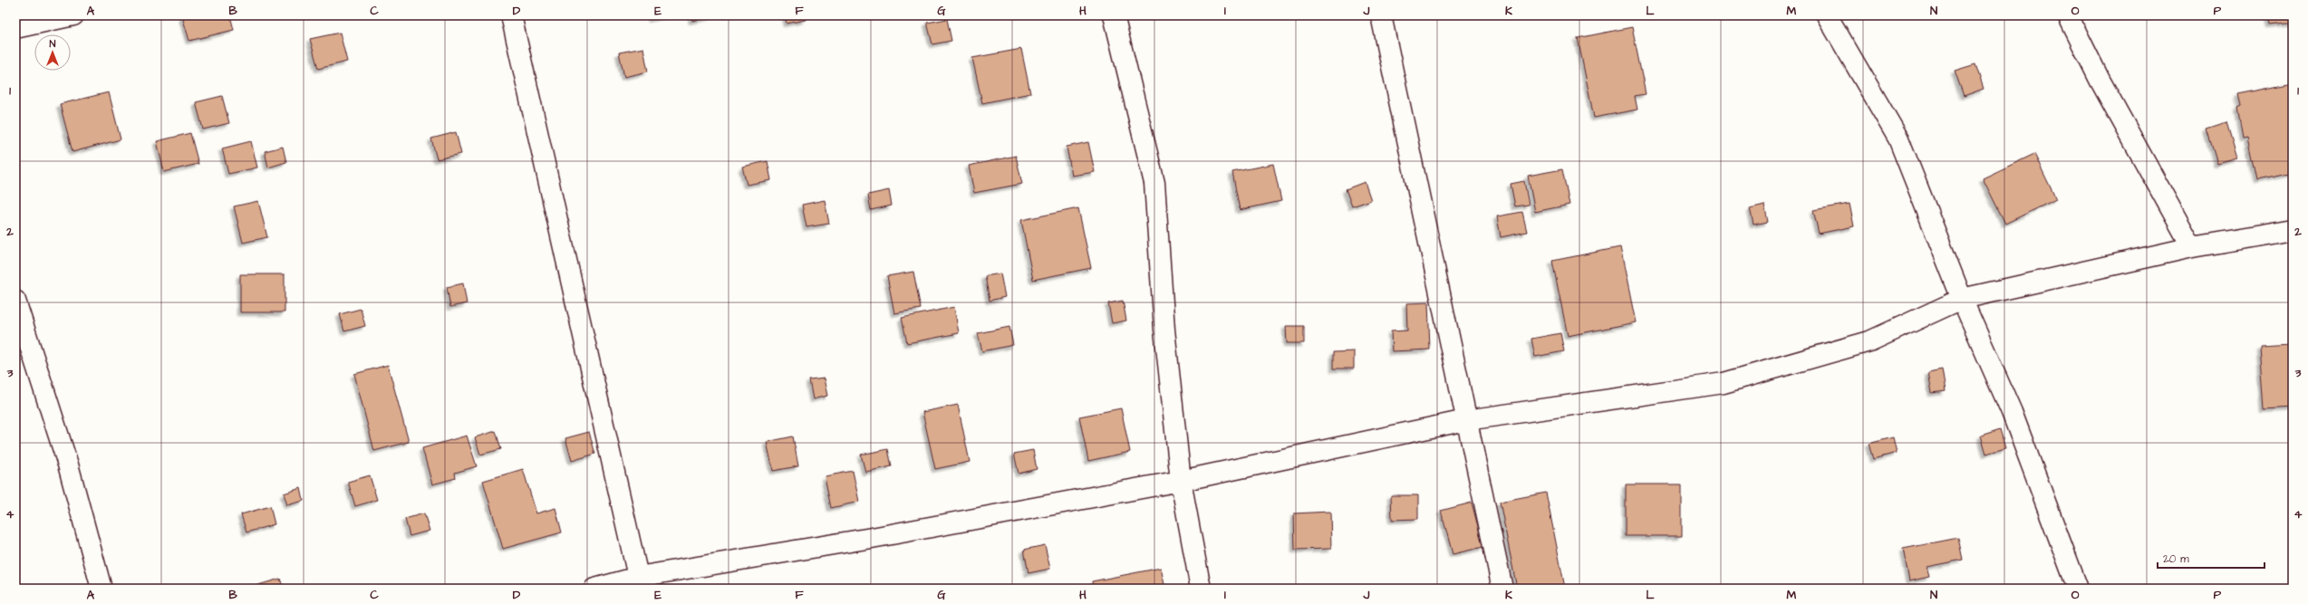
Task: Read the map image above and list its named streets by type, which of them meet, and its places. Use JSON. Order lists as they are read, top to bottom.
{
  "scale_bar": "20 m",
  "north": "top",
  "grid": {
    "columns": [
      "A",
      "B",
      "C",
      "D",
      "E",
      "F",
      "G",
      "H",
      "I",
      "J",
      "K",
      "L",
      "M",
      "N",
      "O",
      "P"
    ],
    "rows": [
      "1",
      "2",
      "3",
      "4"
    ]
  }
}
